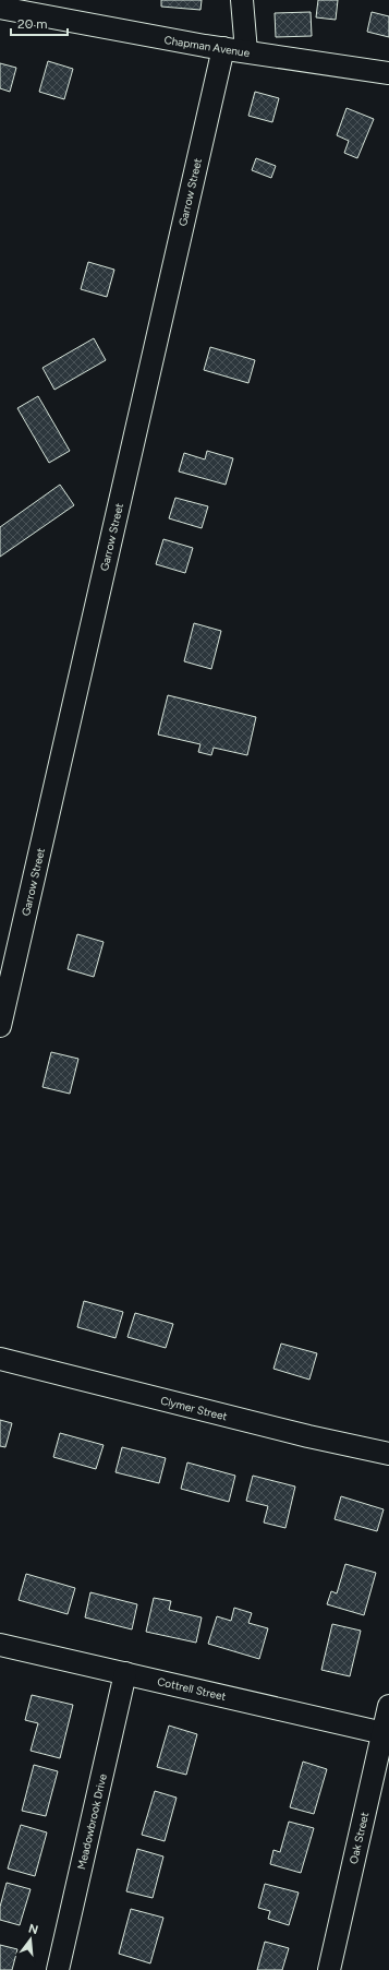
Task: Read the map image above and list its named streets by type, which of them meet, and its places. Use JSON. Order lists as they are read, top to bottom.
{
  "streets": {
    "street": [
      "Chapman Avenue",
      "Garrow Street",
      "Clymer Street",
      "Cottrell Street",
      "Meadowbrook Drive",
      "Oak Street"
    ]
  },
  "crossings": [
    ["Chapman Avenue", "Garrow Street"],
    ["Cottrell Street", "Meadowbrook Drive"],
    ["Cottrell Street", "Oak Street"]
  ],
  "scale_bar": "20 m",
  "north": "top"
}
